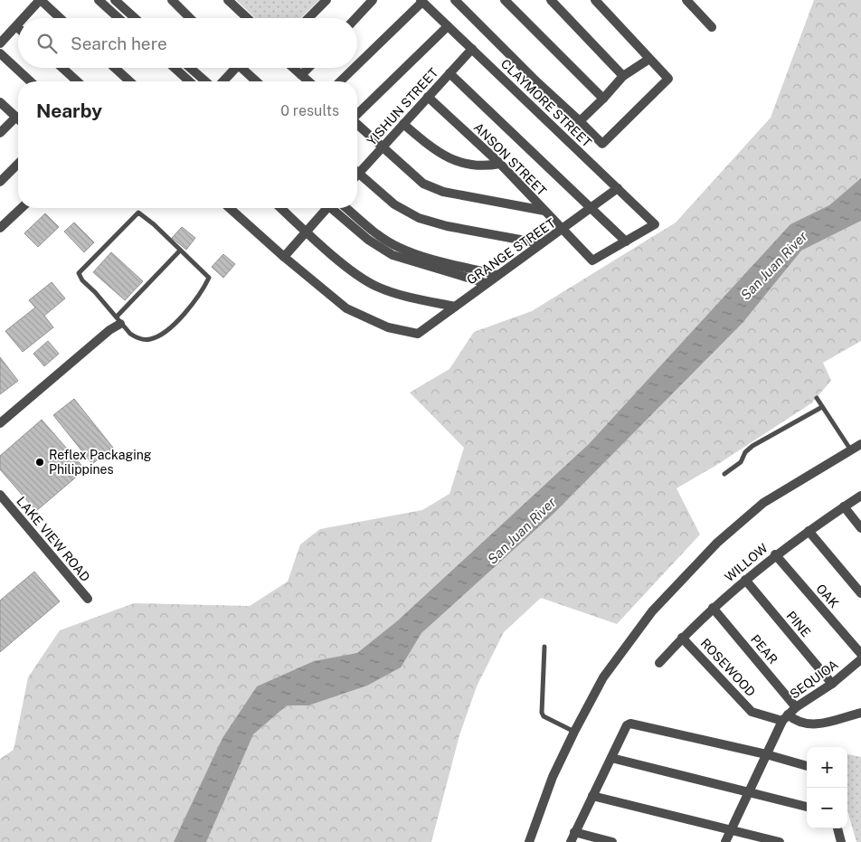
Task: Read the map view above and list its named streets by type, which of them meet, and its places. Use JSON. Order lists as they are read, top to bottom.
{
  "streets": {
    "street": [
      "CLAYMORE STREET",
      "YISHUN STREET",
      "ANSON STREET",
      "GRANGE STREET",
      "LAKE VIEW ROAD",
      "WILLOW",
      "OAK",
      "PINE",
      "PEAR",
      "ROSEWOOD",
      "SEQUIOA"
    ]
  },
  "crossings": [
    ["CLAYMORE STREET", "YISHUN STREET"],
    ["CLAYMORE STREET", "ANSON STREET"],
    ["CLAYMORE STREET", "GRANGE STREET"],
    ["YISHUN STREET", "ANSON STREET"],
    ["ANSON STREET", "GRANGE STREET"],
    ["WILLOW", "OAK"],
    ["WILLOW", "PINE"],
    ["WILLOW", "PEAR"],
    ["WILLOW", "ROSEWOOD"],
    ["PINE", "SEQUIOA"],
    ["PEAR", "SEQUIOA"],
    ["ROSEWOOD", "SEQUIOA"]
  ],
  "water": ["San Juan River"],
  "places": ["Reflex Packaging Philippines"],
  "page": {
    "search": "Search here",
    "heading": ["Nearby", "0 results"],
    "map_buttons": ["+", "−"]
  }
}
